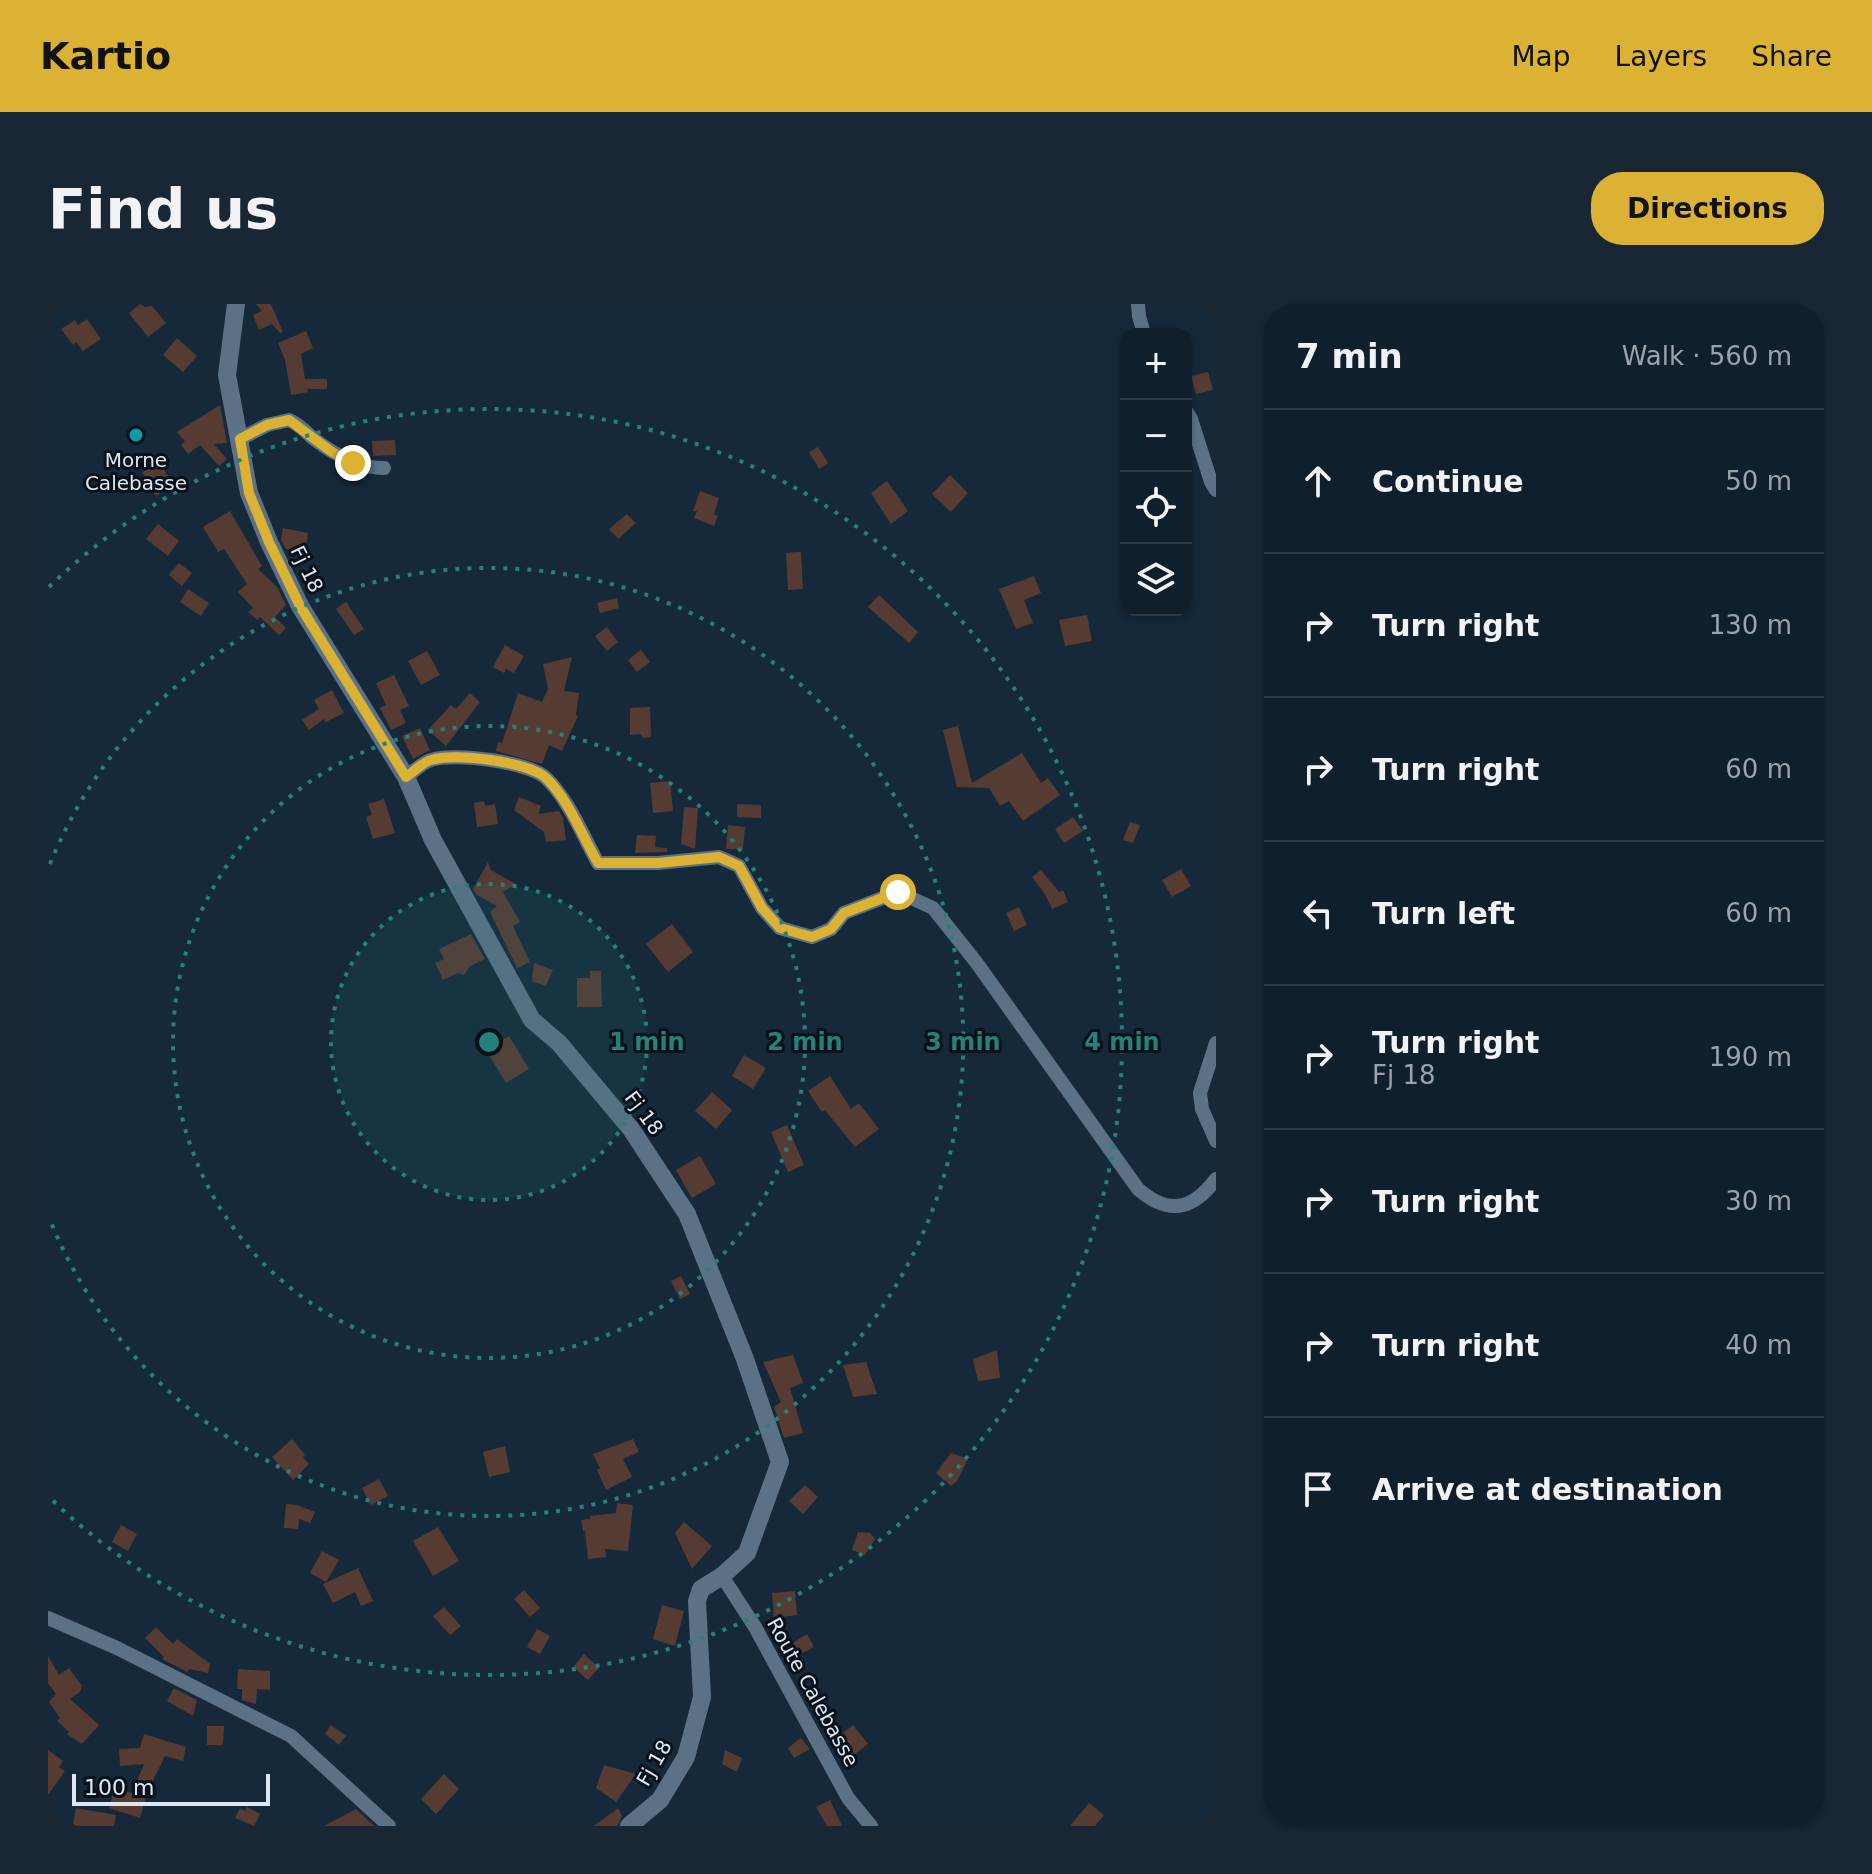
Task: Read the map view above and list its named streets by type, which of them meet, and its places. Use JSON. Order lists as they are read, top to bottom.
{
  "streets": {
    "street": ["Fj 18", "Route Calebasse"]
  },
  "crossings": [
    ["Fj 18", "Route Calebasse"]
  ],
  "places": ["Morne Calebasse"],
  "scale_bar": "100 m",
  "page": {
    "header": "Kartio",
    "nav": ["Map", "Layers", "Share"],
    "buttons": "Directions",
    "title": "Find us",
    "heading": ["7 min", "Walk · 560 m"],
    "map_buttons": ["+", "−"],
    "list": [
      ["Continue", "50 m"],
      ["Turn right", "130 m"],
      ["Turn right", "60 m"],
      ["Turn left", "60 m"],
      ["Turn right", "Fj 18", "190 m"],
      ["Turn right", "30 m"],
      ["Turn right", "40 m"],
      "Arrive at destination"
    ],
    "scale": "100 m"
  },
  "rings": [
    "1 min",
    "2 min",
    "3 min",
    "4 min"
  ]
}
